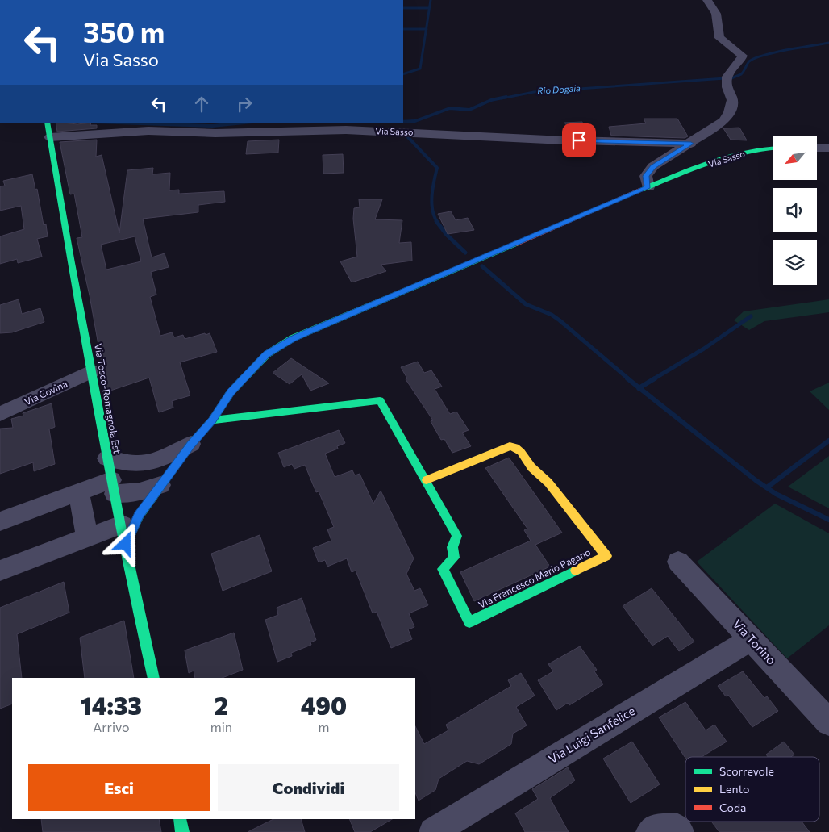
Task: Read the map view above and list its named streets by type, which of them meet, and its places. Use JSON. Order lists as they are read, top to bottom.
{
  "streets": {
    "street": [
      "Via Sasso",
      "Via Covina",
      "Via Tosco-Romagnola Est",
      "Via Francesco Mario Pagano",
      "Via Torino",
      "Via Luigi Sanfelice"
    ]
  },
  "crossings": [
    ["Via Sasso", "Via Tosco-Romagnola Est"],
    ["Via Sasso", "Via Francesco Mario Pagano"],
    ["Via Covina", "Via Tosco-Romagnola Est"],
    ["Via Torino", "Via Luigi Sanfelice"]
  ],
  "water": ["Rio Dogaia"],
  "legend": ["Scorrevole", "Lento", "Coda"],
  "north": "bottom left",
  "page": {
    "turn": ["350 m", "Via Sasso"],
    "eta": [
      "14:33",
      "Arrivo",
      "2",
      "min",
      "490",
      "m"
    ],
    "buttons": ["Esci", "Condividi"]
  }
}
